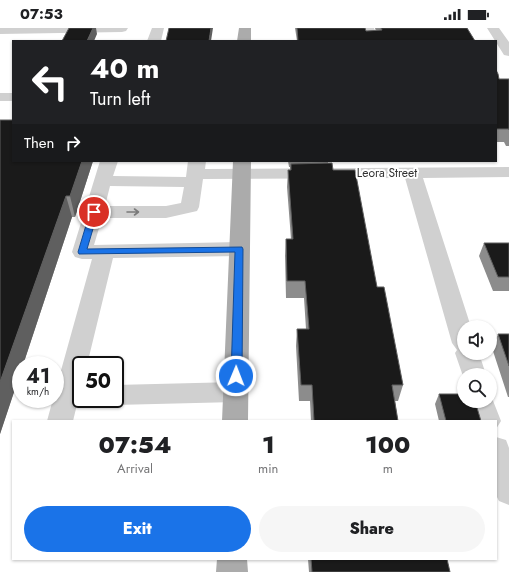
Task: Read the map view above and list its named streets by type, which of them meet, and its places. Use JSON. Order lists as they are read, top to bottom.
{
  "streets": {
    "street": ["Leora Street"]
  },
  "page": {
    "status": "07:53",
    "turn": ["40 m", "Turn left"],
    "then": "Then",
    "speed": "41 km/h",
    "limit": "50",
    "eta": [
      "07:54",
      "Arrival",
      "1",
      "min",
      "100",
      "m"
    ],
    "buttons": ["Exit", "Share"]
  }
}
